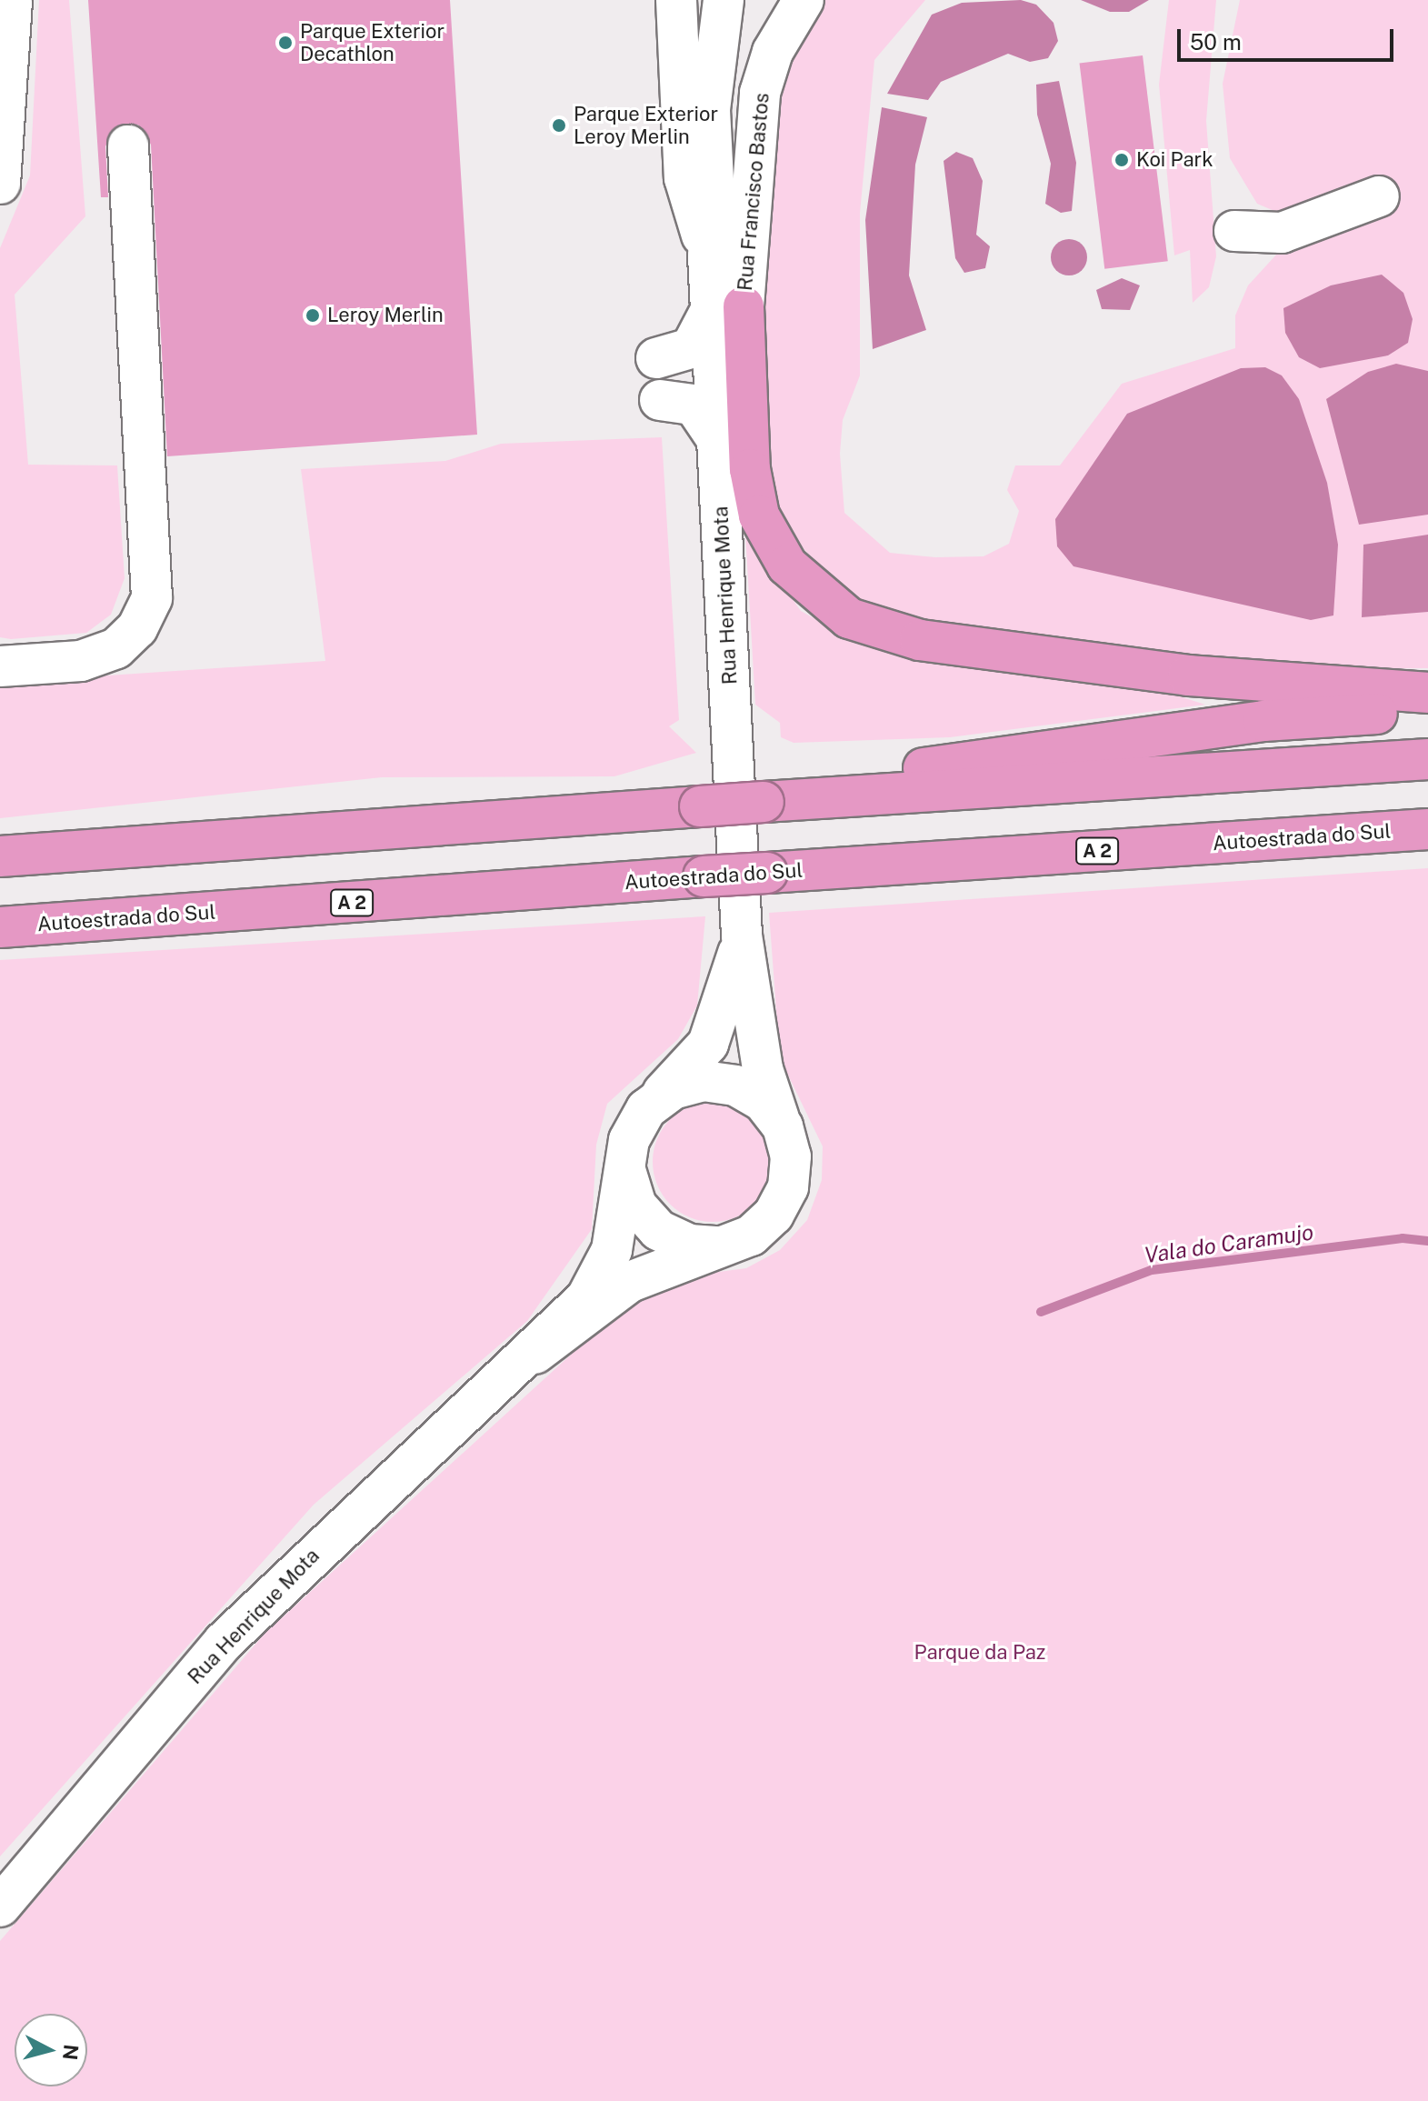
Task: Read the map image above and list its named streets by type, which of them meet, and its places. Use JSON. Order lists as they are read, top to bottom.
{
  "streets": {
    "highway": ["Autoestrada do Sul", "A 2"],
    "street": ["Rua Francisco Bastos", "Rua Henrique Mota"]
  },
  "crossings": [
    ["Rua Francisco Bastos", "Rua Henrique Mota"]
  ],
  "water": ["Vala do Caramujo"],
  "parks": ["Parque da Paz"],
  "places": [
    "Parque Exterior Decathlon",
    "Parque Exterior Leroy Merlin",
    "Koi Park",
    "Leroy Merlin"
  ],
  "scale_bar": "50 m",
  "north": "right"
}
